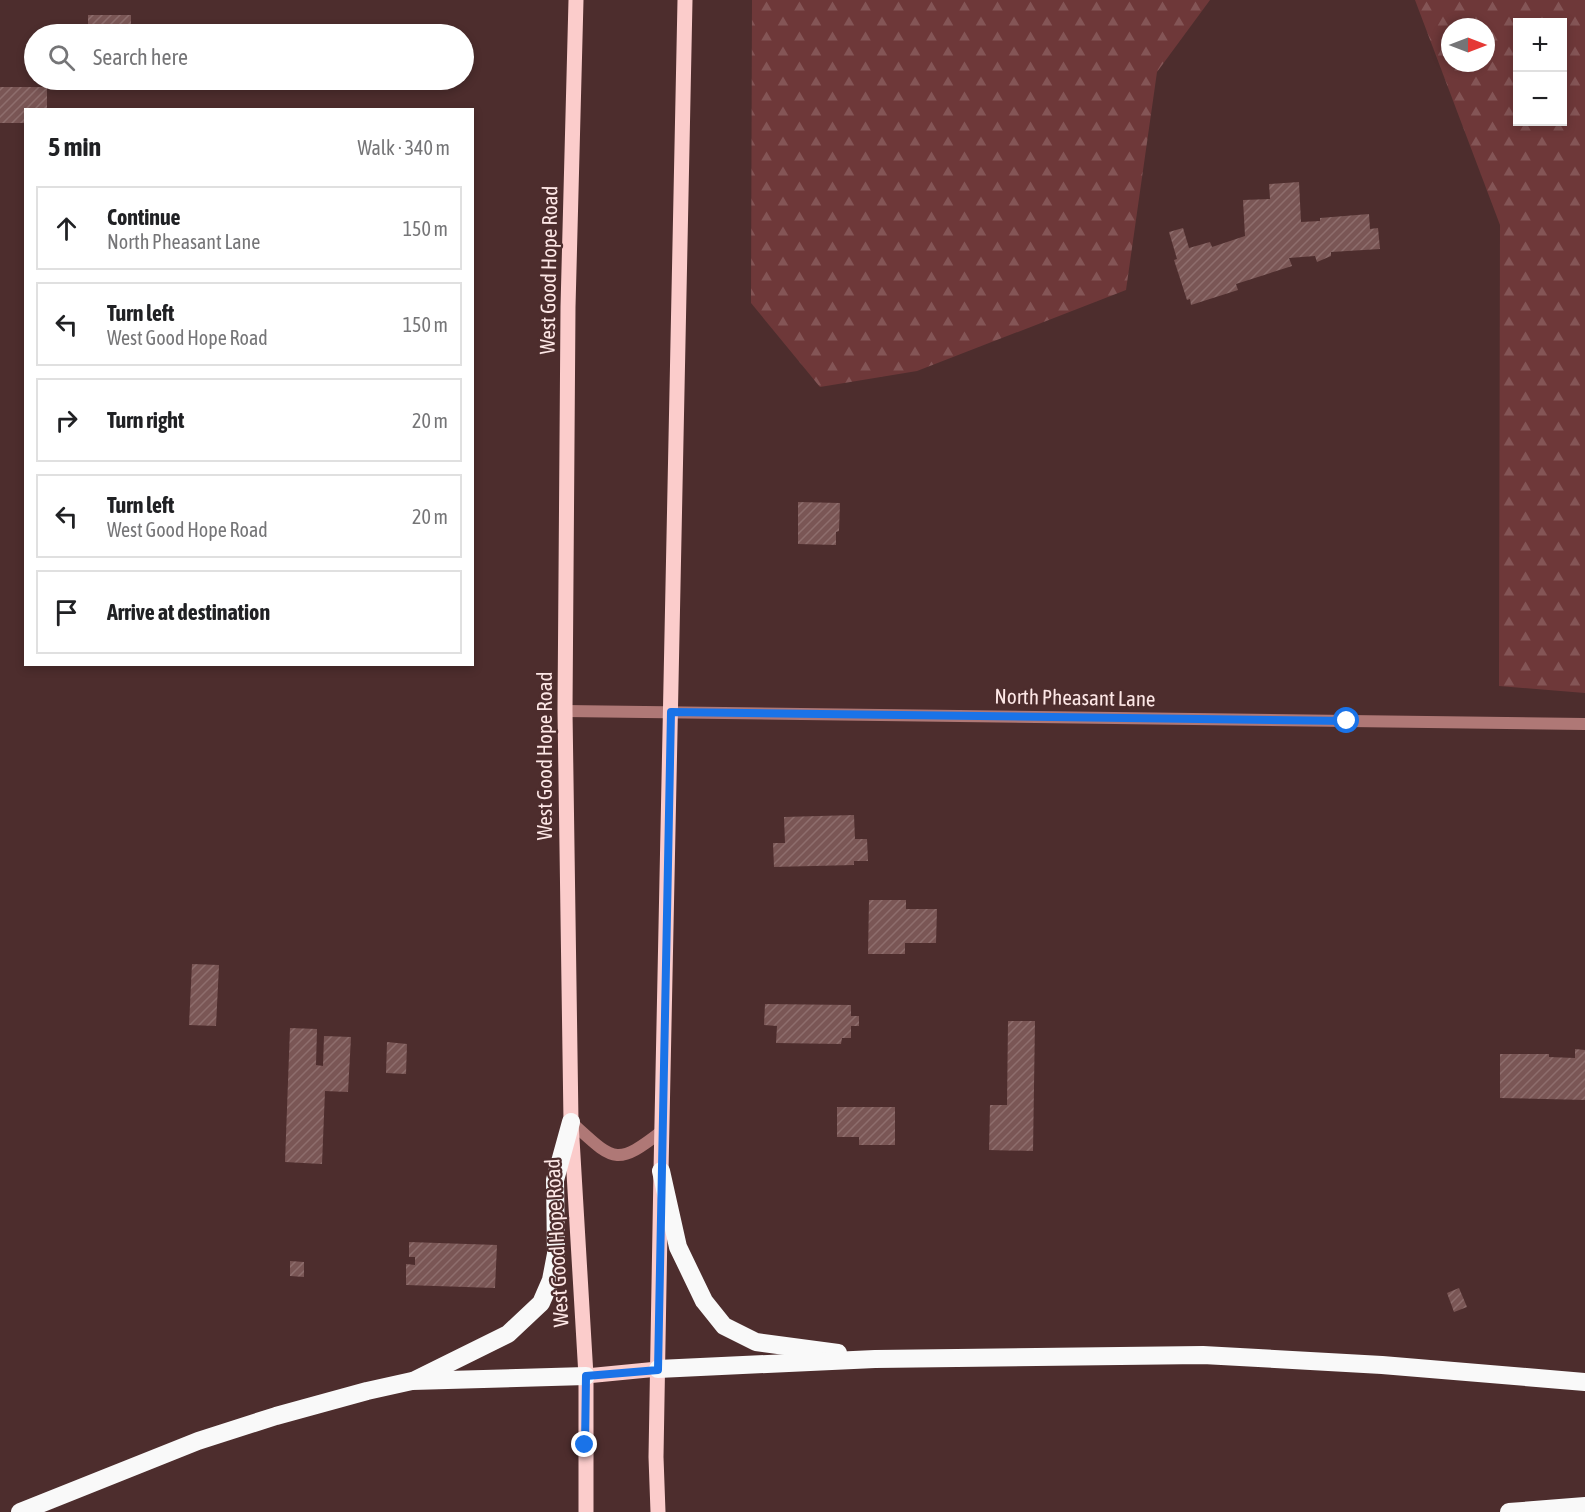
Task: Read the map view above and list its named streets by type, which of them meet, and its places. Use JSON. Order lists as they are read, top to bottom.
{
  "streets": {
    "main road": ["West Good Hope Road"],
    "street": ["North Pheasant Lane"]
  },
  "crossings": [
    ["West Good Hope Road", "North Pheasant Lane"]
  ],
  "north": "right",
  "page": {
    "map_buttons": ["+", "−"],
    "search": "Search here",
    "heading": ["5 min", "Walk · 340 m"],
    "list": [
      ["Continue", "North Pheasant Lane", "150 m"],
      ["Turn left", "West Good Hope Road", "150 m"],
      ["Turn right", "20 m"],
      ["Turn left", "West Good Hope Road", "20 m"],
      "Arrive at destination"
    ]
  }
}
